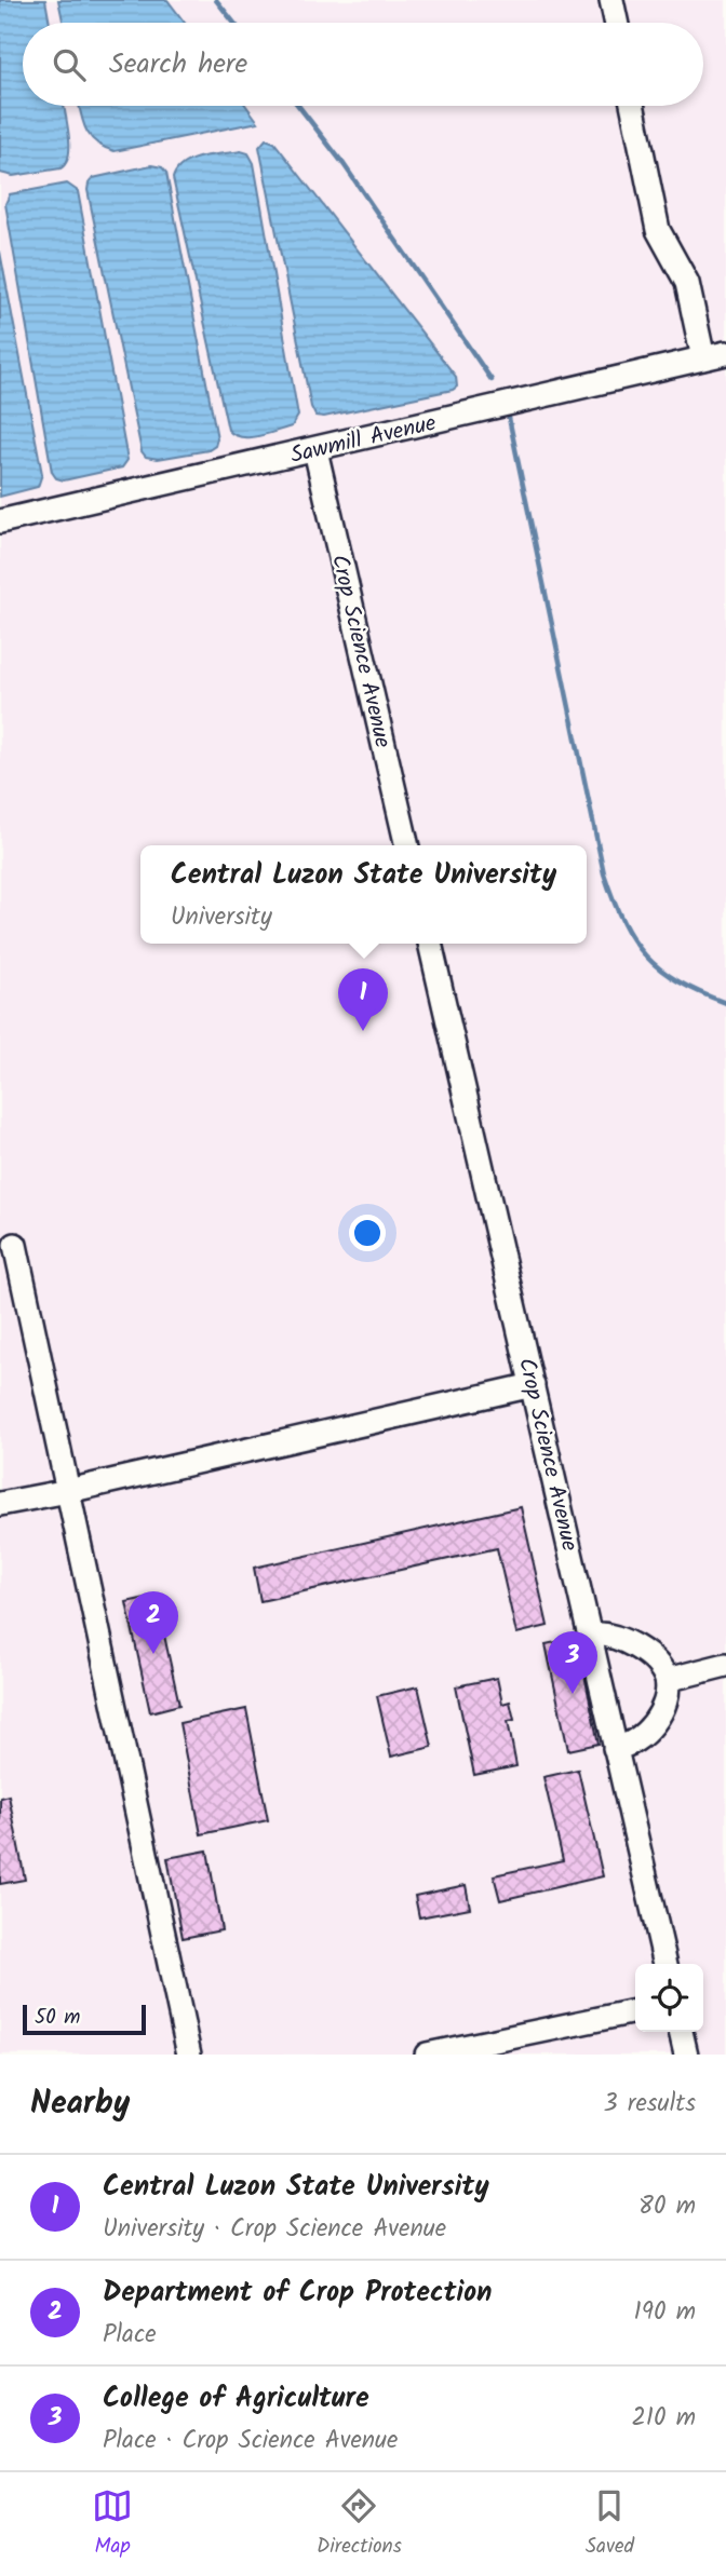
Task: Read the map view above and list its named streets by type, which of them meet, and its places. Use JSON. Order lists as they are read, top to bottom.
{
  "streets": {
    "street": ["Sawmill Avenue", "Crop Science Avenue"]
  },
  "crossings": [
    ["Sawmill Avenue", "Crop Science Avenue"]
  ],
  "scale_bar": "50 m",
  "page": {
    "search": "Search here",
    "popup": ["Central Luzon State University", "University"],
    "pins": ["1", "2", "3"],
    "scale": "50 m",
    "heading": ["Nearby", "3 results"],
    "list": [
      {
        "mark": "1",
        "name": "Central Luzon State University",
        "note": "University · Crop Science Avenue",
        "value": "80 m"
      },
      {
        "mark": "2",
        "name": "Department of Crop Protection",
        "note": "Place",
        "value": "190 m"
      },
      {
        "mark": "3",
        "name": "College of Agriculture",
        "note": "Place · Crop Science Avenue",
        "value": "210 m"
      }
    ],
    "nav": ["Map", "Directions", "Saved"]
  }
}
